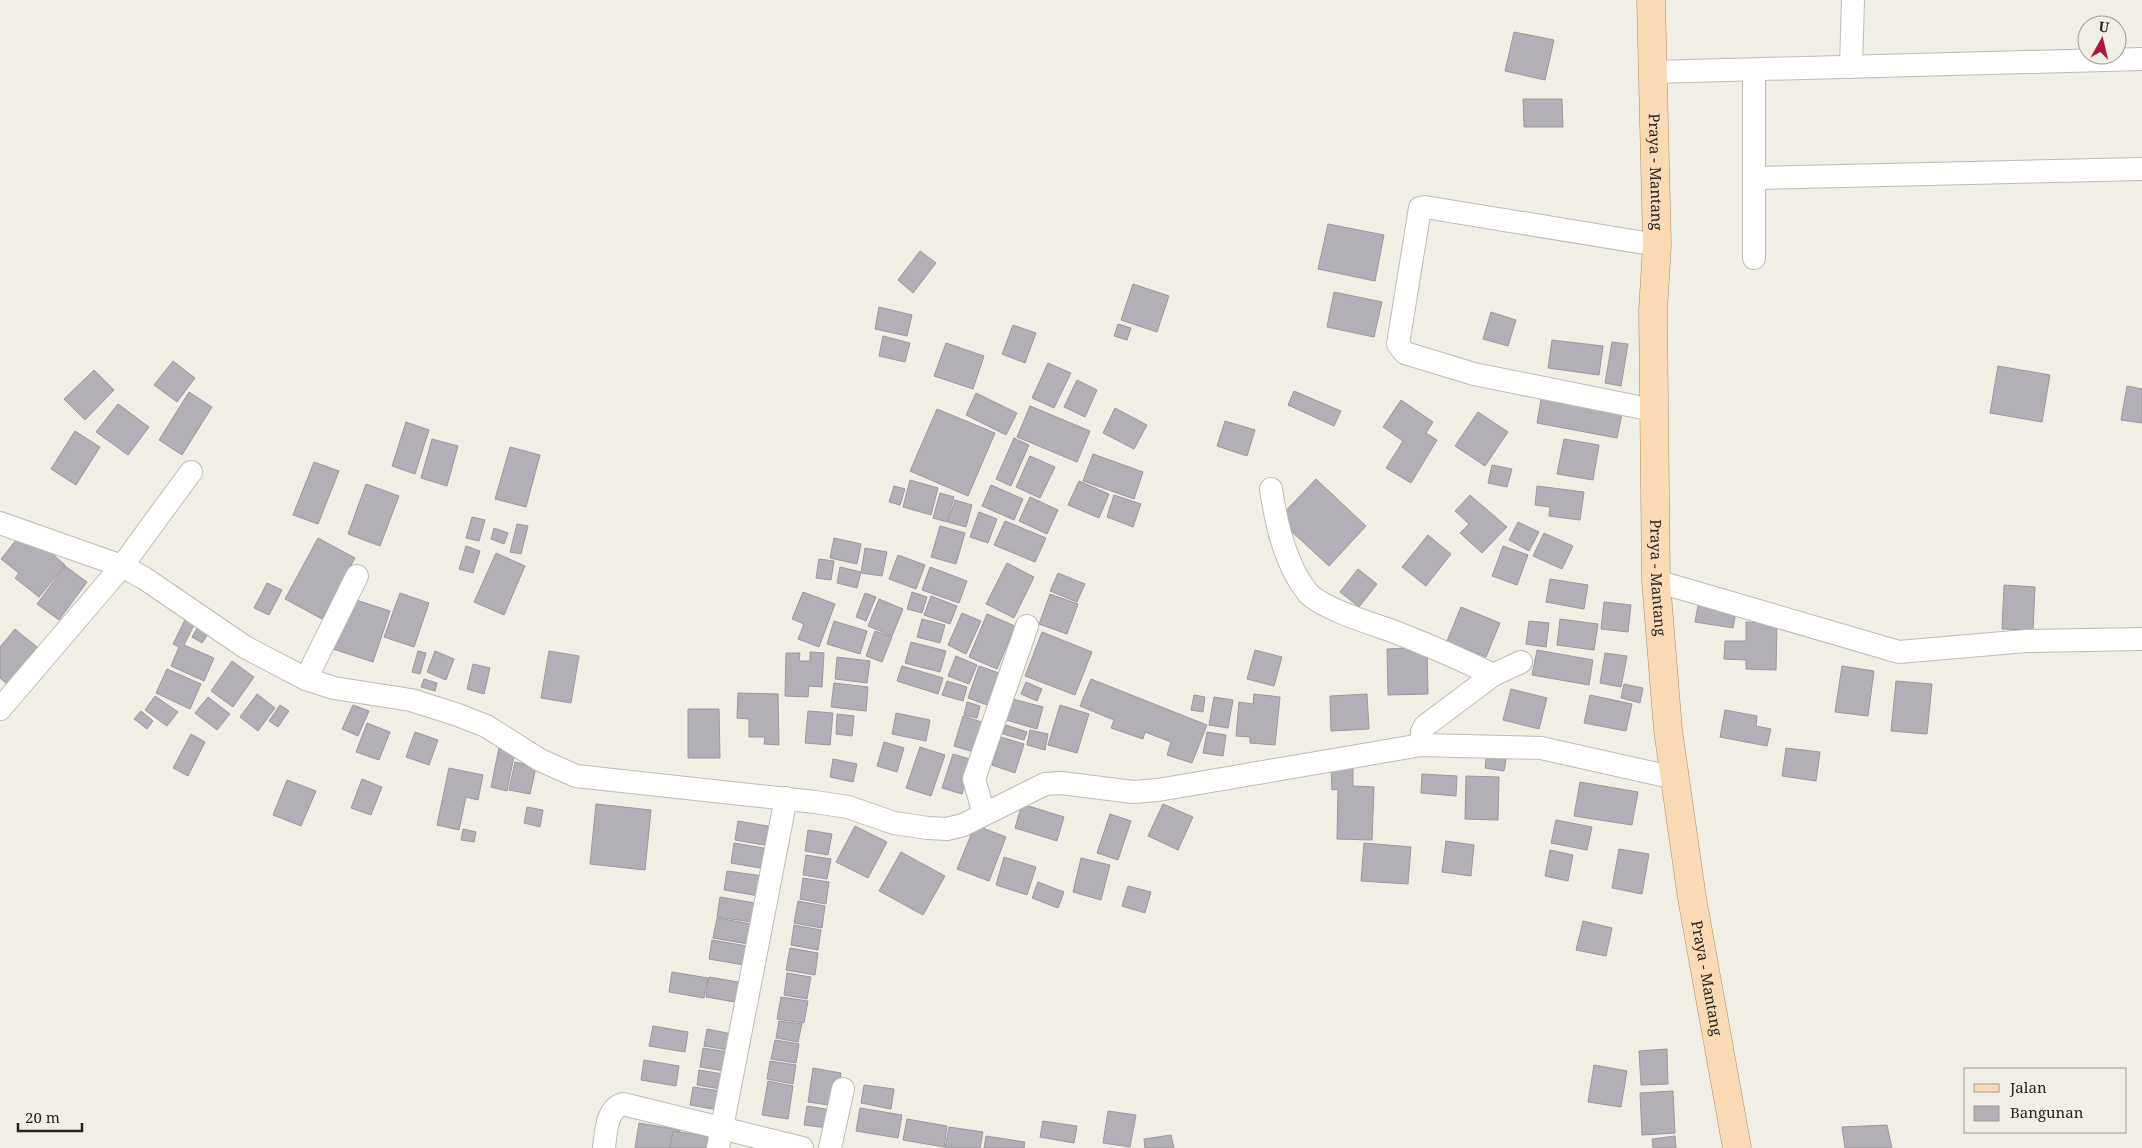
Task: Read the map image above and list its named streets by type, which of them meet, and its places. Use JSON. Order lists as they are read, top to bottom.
{
  "streets": {
    "main road": ["Praya - Mantang"]
  },
  "legend": ["Jalan", "Bangunan"],
  "scale_bar": "20 m",
  "north": "top"
}
